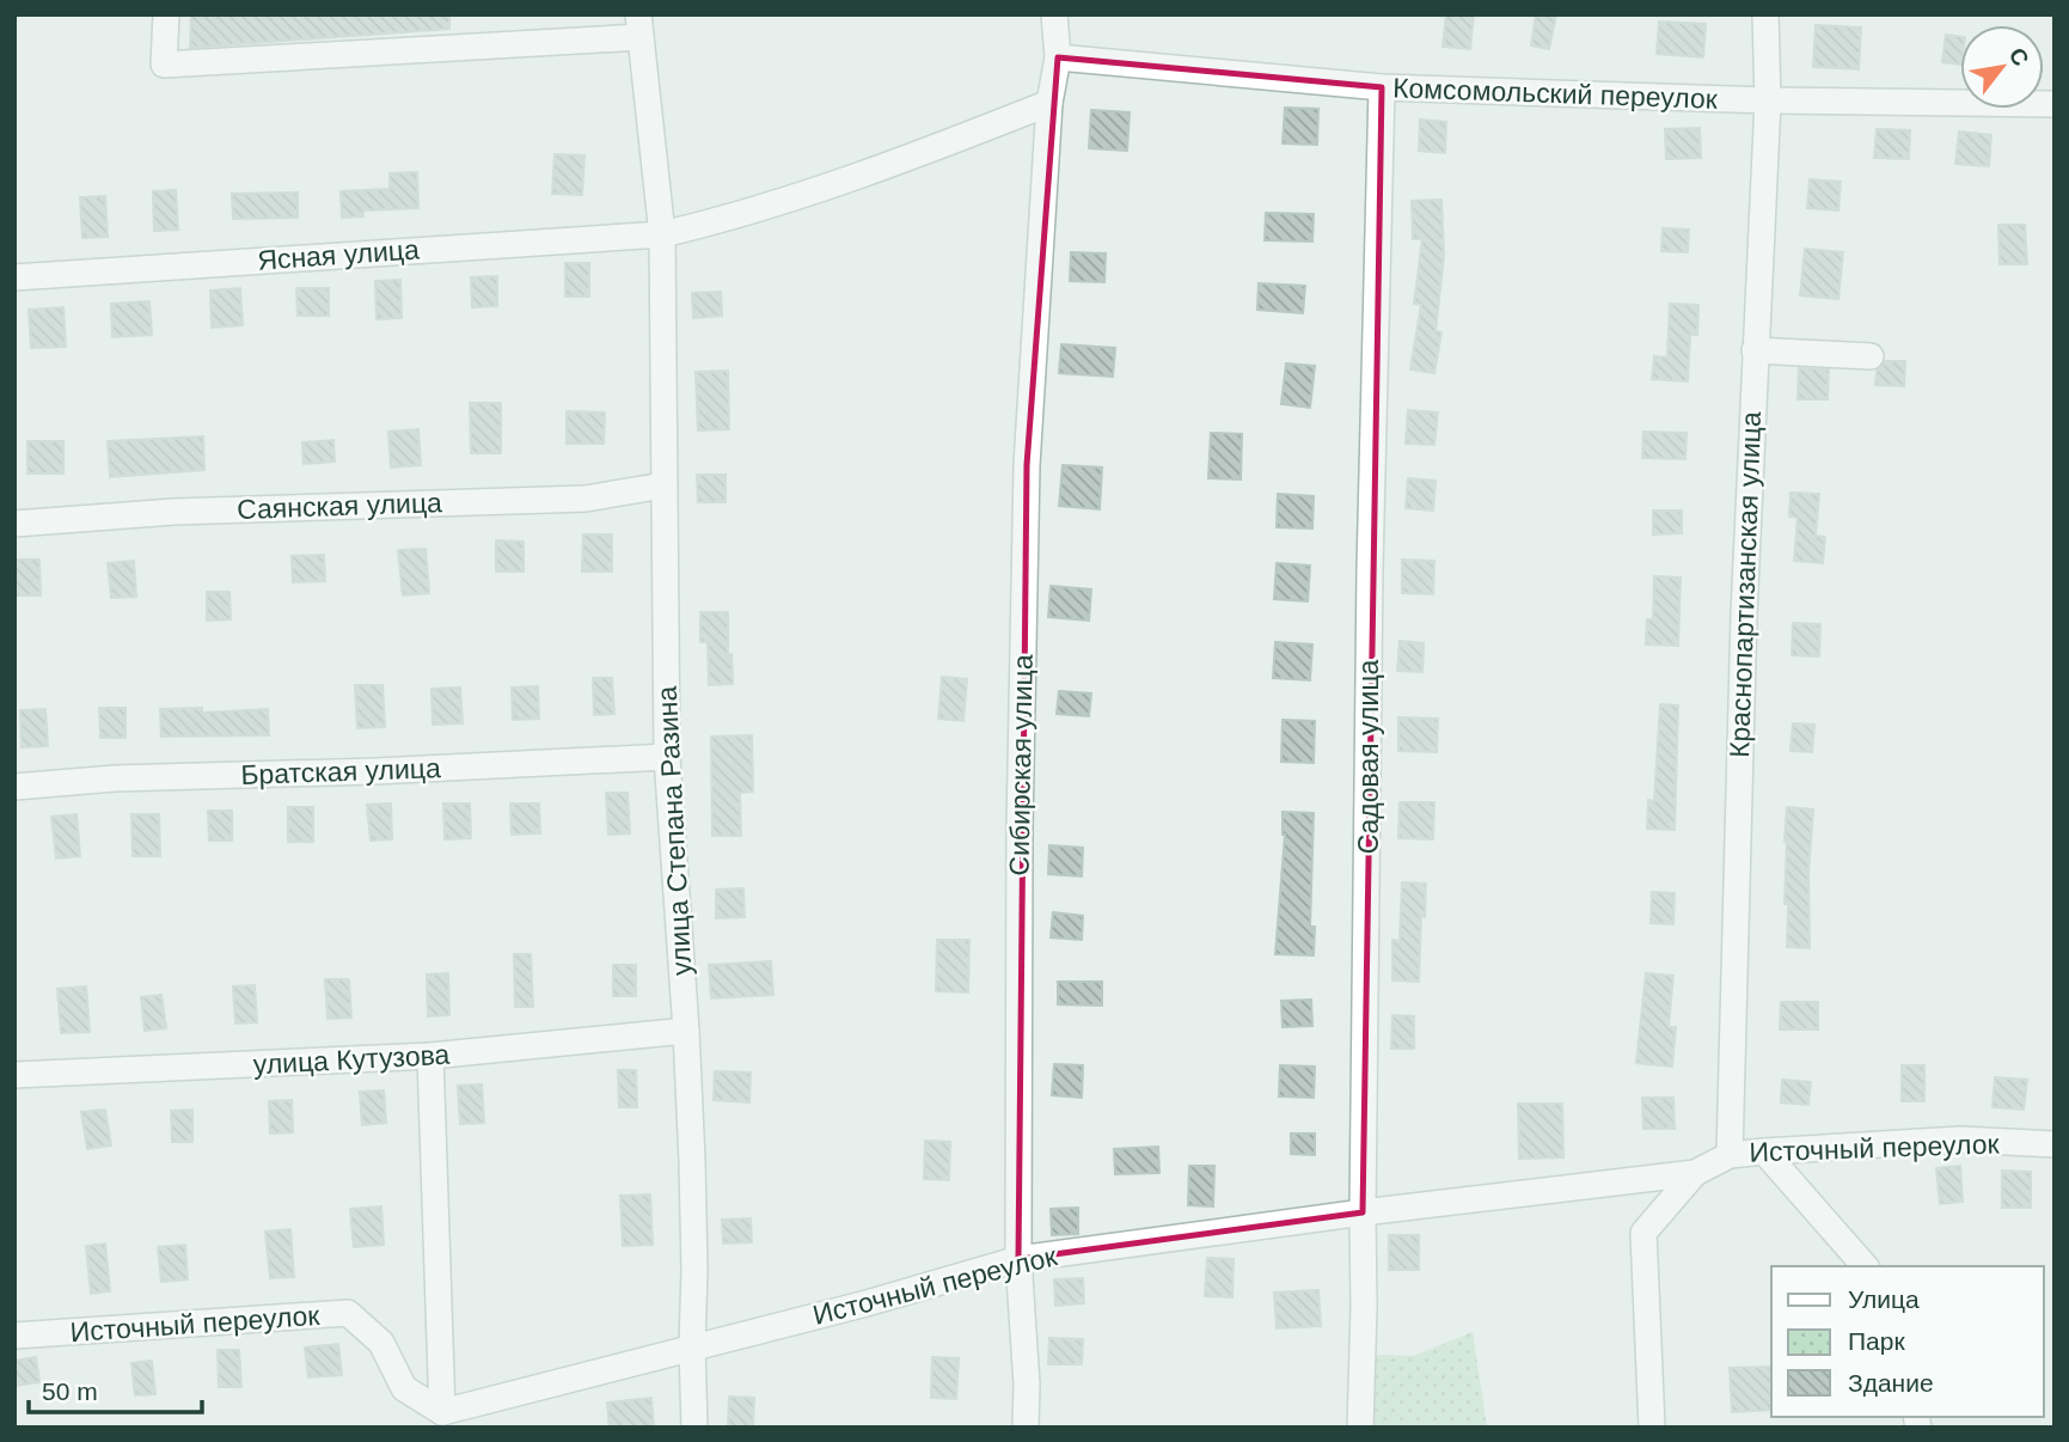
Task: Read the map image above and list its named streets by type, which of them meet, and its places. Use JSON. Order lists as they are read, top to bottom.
{
  "streets": {
    "street": [
      "Комсомольский переулок",
      "Ясная улица",
      "Саянская улица",
      "Краснопартизанская улица",
      "Садовая улица",
      "Сибирская улица",
      "Братская улица",
      "улица Степана Разина",
      "улица Кутузова",
      "Источный переулок"
    ]
  },
  "crossings": [
    ["Комсомольский переулок", "Краснопартизанская улица"],
    ["Комсомольский переулок", "Садовая улица"],
    ["Комсомольский переулок", "Сибирская улица"],
    ["Ясная улица", "Сибирская улица"],
    ["Ясная улица", "улица Степана Разина"],
    ["Саянская улица", "улица Степана Разина"],
    ["Краснопартизанская улица", "Источный переулок"],
    ["Садовая улица", "Источный переулок"],
    ["Сибирская улица", "Источный переулок"],
    ["Братская улица", "улица Степана Разина"],
    ["улица Степана Разина", "улица Кутузова"],
    ["улица Степана Разина", "Источный переулок"]
  ],
  "legend": ["Улица", "Парк", "Здание"],
  "scale_bar": "50 m",
  "north": "top right"
}
